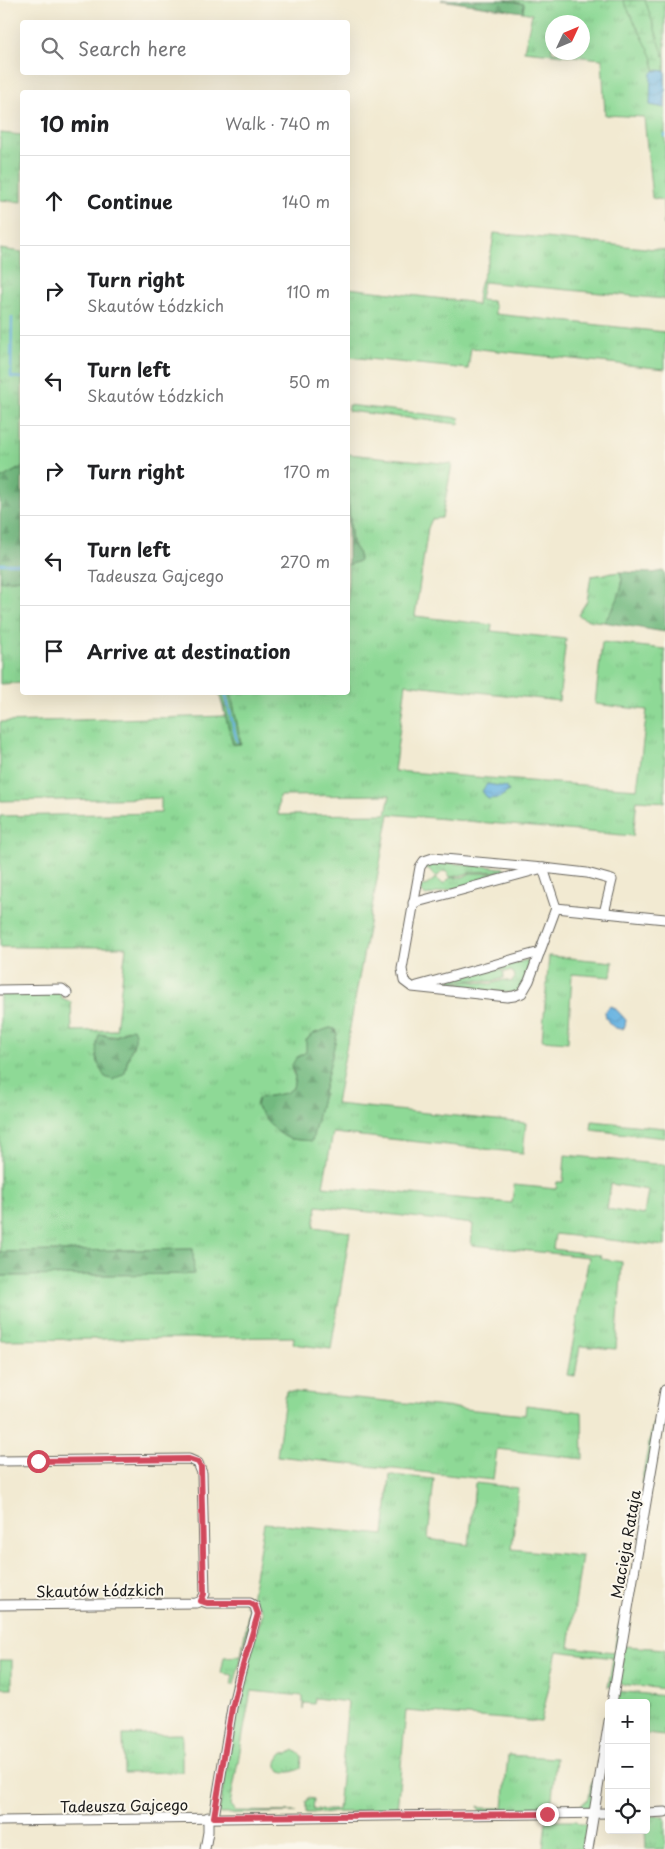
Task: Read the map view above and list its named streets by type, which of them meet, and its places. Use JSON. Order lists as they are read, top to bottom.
{
  "streets": {
    "street": ["Macieja Rataja", "Skautów Łódzkich", "Tadeusza Gajcego"]
  },
  "crossings": [
    ["Skautów Łódzkich", "Tadeusza Gajcego"]
  ],
  "north": "top right",
  "page": {
    "search": "Search here",
    "heading": ["10 min", "Walk · 740 m"],
    "list": [
      ["Continue", "140 m"],
      ["Turn right", "Skautów Łódzkich", "110 m"],
      ["Turn left", "Skautów Łódzkich", "50 m"],
      ["Turn right", "170 m"],
      ["Turn left", "Tadeusza Gajcego", "270 m"],
      "Arrive at destination"
    ],
    "map_buttons": ["+", "−"]
  }
}
